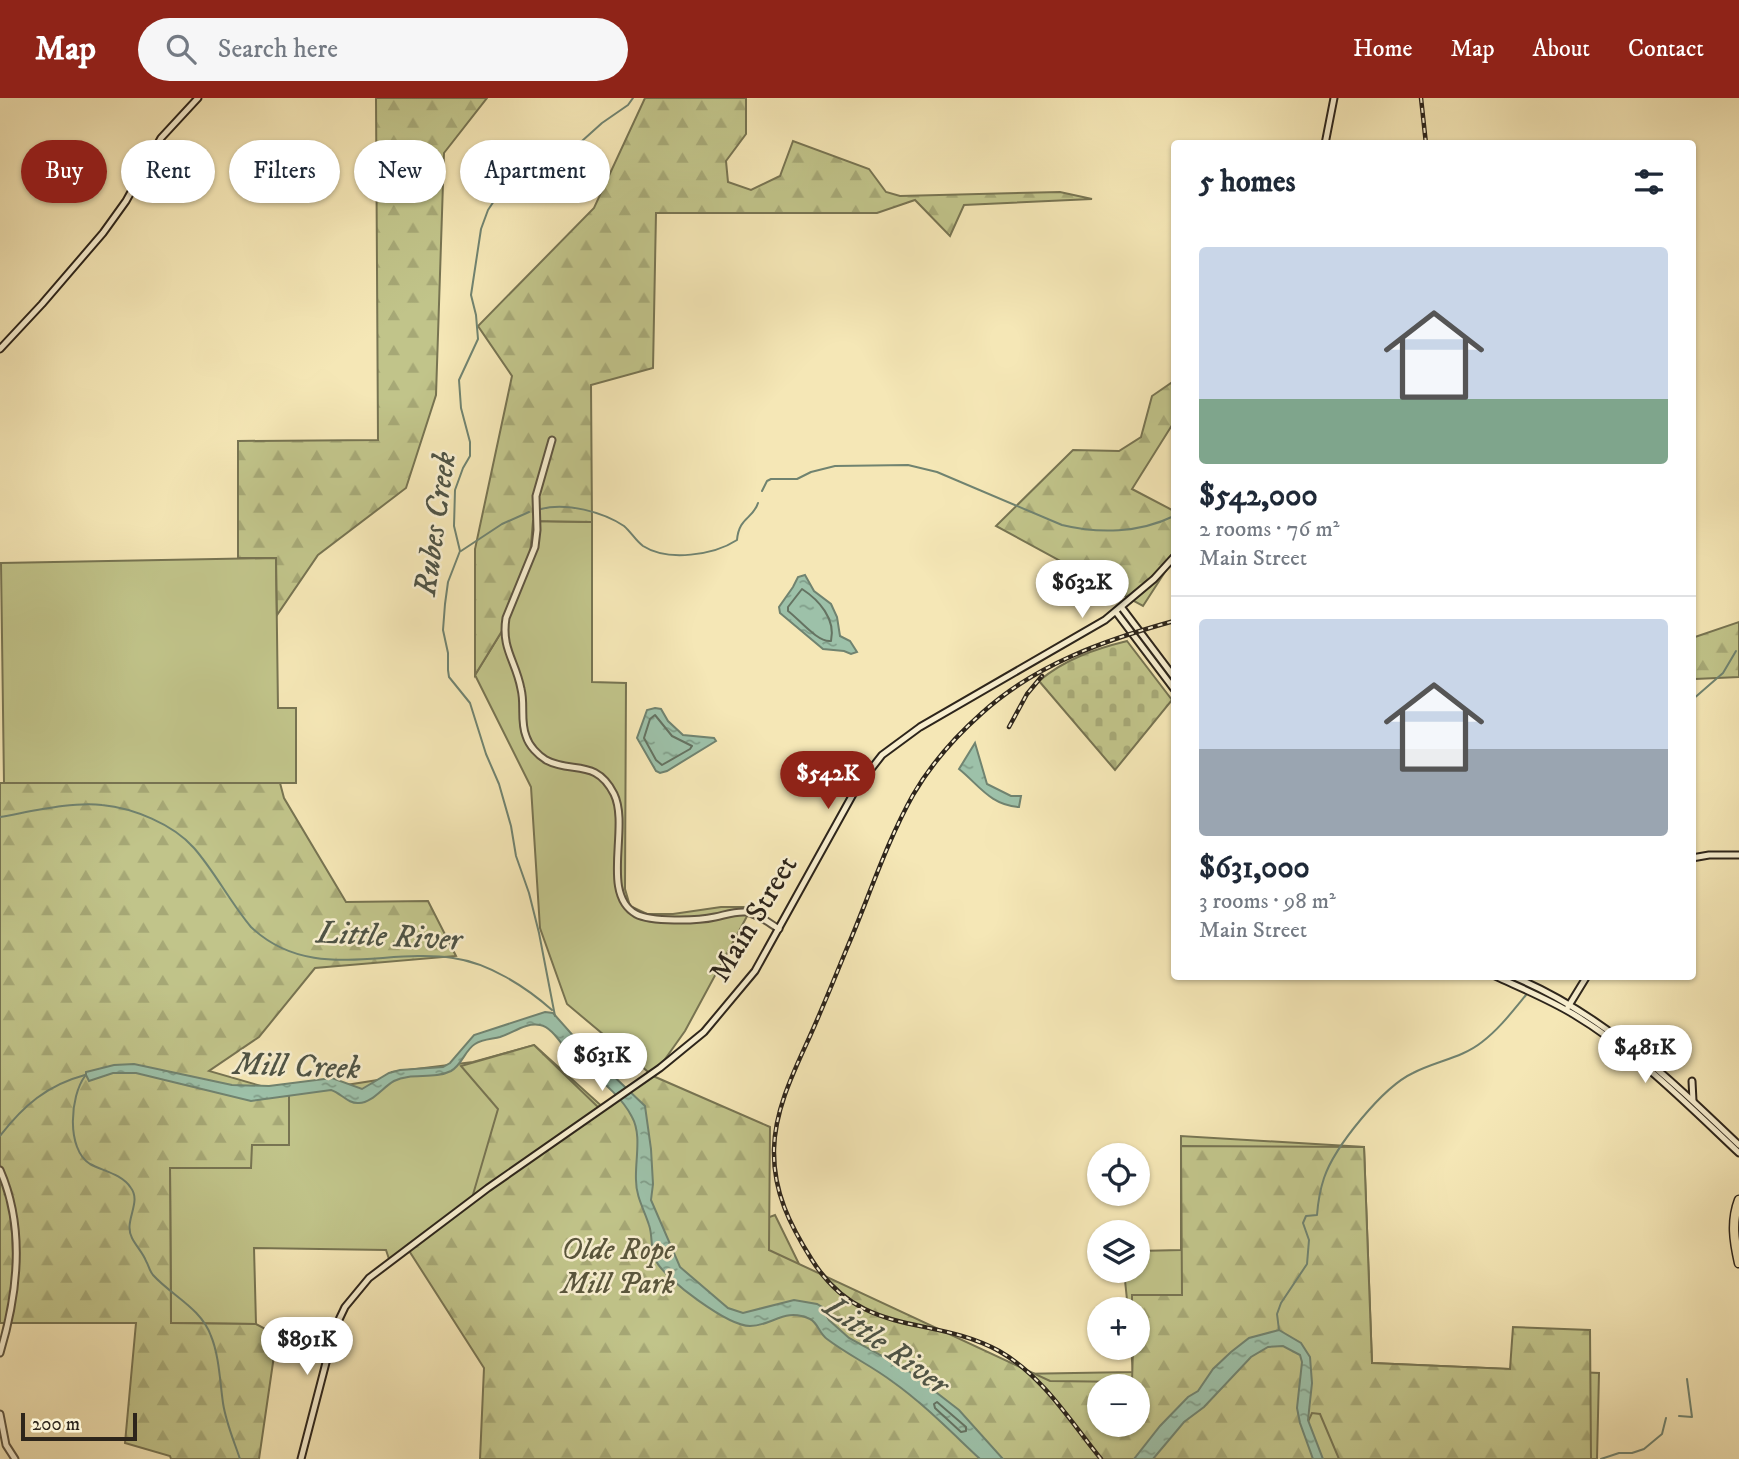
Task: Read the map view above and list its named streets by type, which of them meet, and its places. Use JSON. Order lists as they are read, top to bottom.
{
  "streets": {
    "main road": ["Main Street"]
  },
  "water": ["Rubes Creek", "Little River", "Mill Creek"],
  "parks": ["Olde Rope Mill Park"],
  "scale_bar": "200 m",
  "page": {
    "header": "Map",
    "search": "Search here",
    "nav": [
      "Home",
      "Map",
      "About",
      "Contact"
    ],
    "chip": [
      "Buy",
      "Rent",
      "Filters",
      "New",
      "Apartment"
    ],
    "heading": "5 homes",
    "list": [
      {
        "name": "$542,000",
        "note": "2 rooms · 76 m² · Main Street"
      },
      {
        "name": "$631,000",
        "note": "3 rooms · 98 m² · Main Street"
      }
    ],
    "price": [
      "$632K",
      "$542K",
      "$481K",
      "$631K",
      "$891K"
    ],
    "map_buttons": ["+", "−"],
    "scale": "200 m"
  }
}
